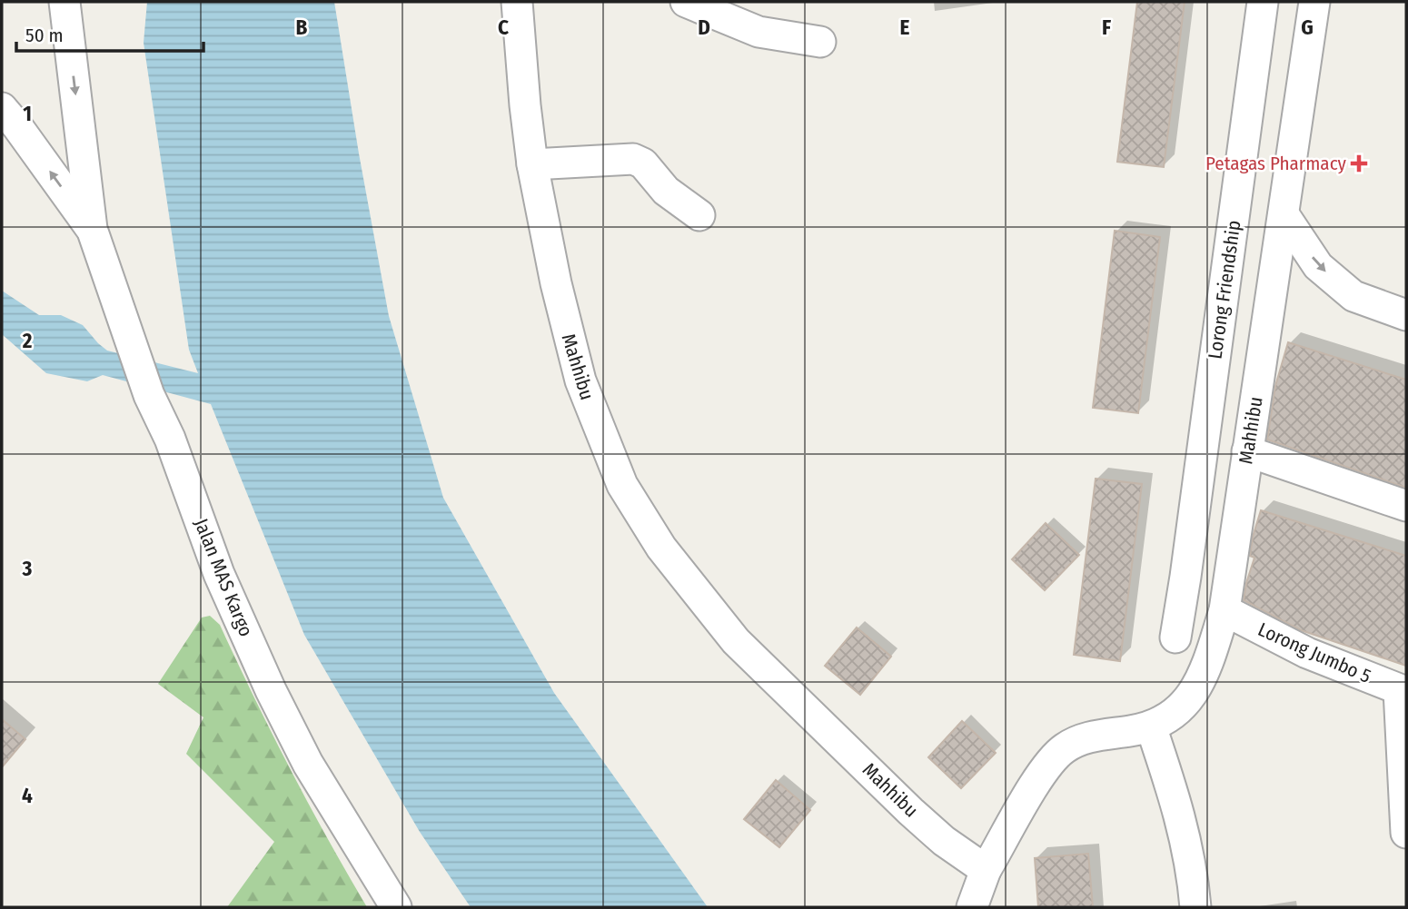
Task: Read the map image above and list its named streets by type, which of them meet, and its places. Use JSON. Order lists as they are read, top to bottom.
{
  "streets": {
    "street": [
      "Lorong Friendship",
      "Mahhibu",
      "Jalan MAS Kargo",
      "Lorong Jumbo 5"
    ]
  },
  "crossings": [
    ["Mahhibu", "Lorong Jumbo 5"]
  ],
  "places": {
    "health": ["Petagas Pharmacy"]
  },
  "scale_bar": "50 m",
  "grid": {
    "columns": [
      "B",
      "C",
      "D",
      "E",
      "F",
      "G"
    ],
    "rows": [
      "1",
      "2",
      "3",
      "4"
    ]
  }
}
